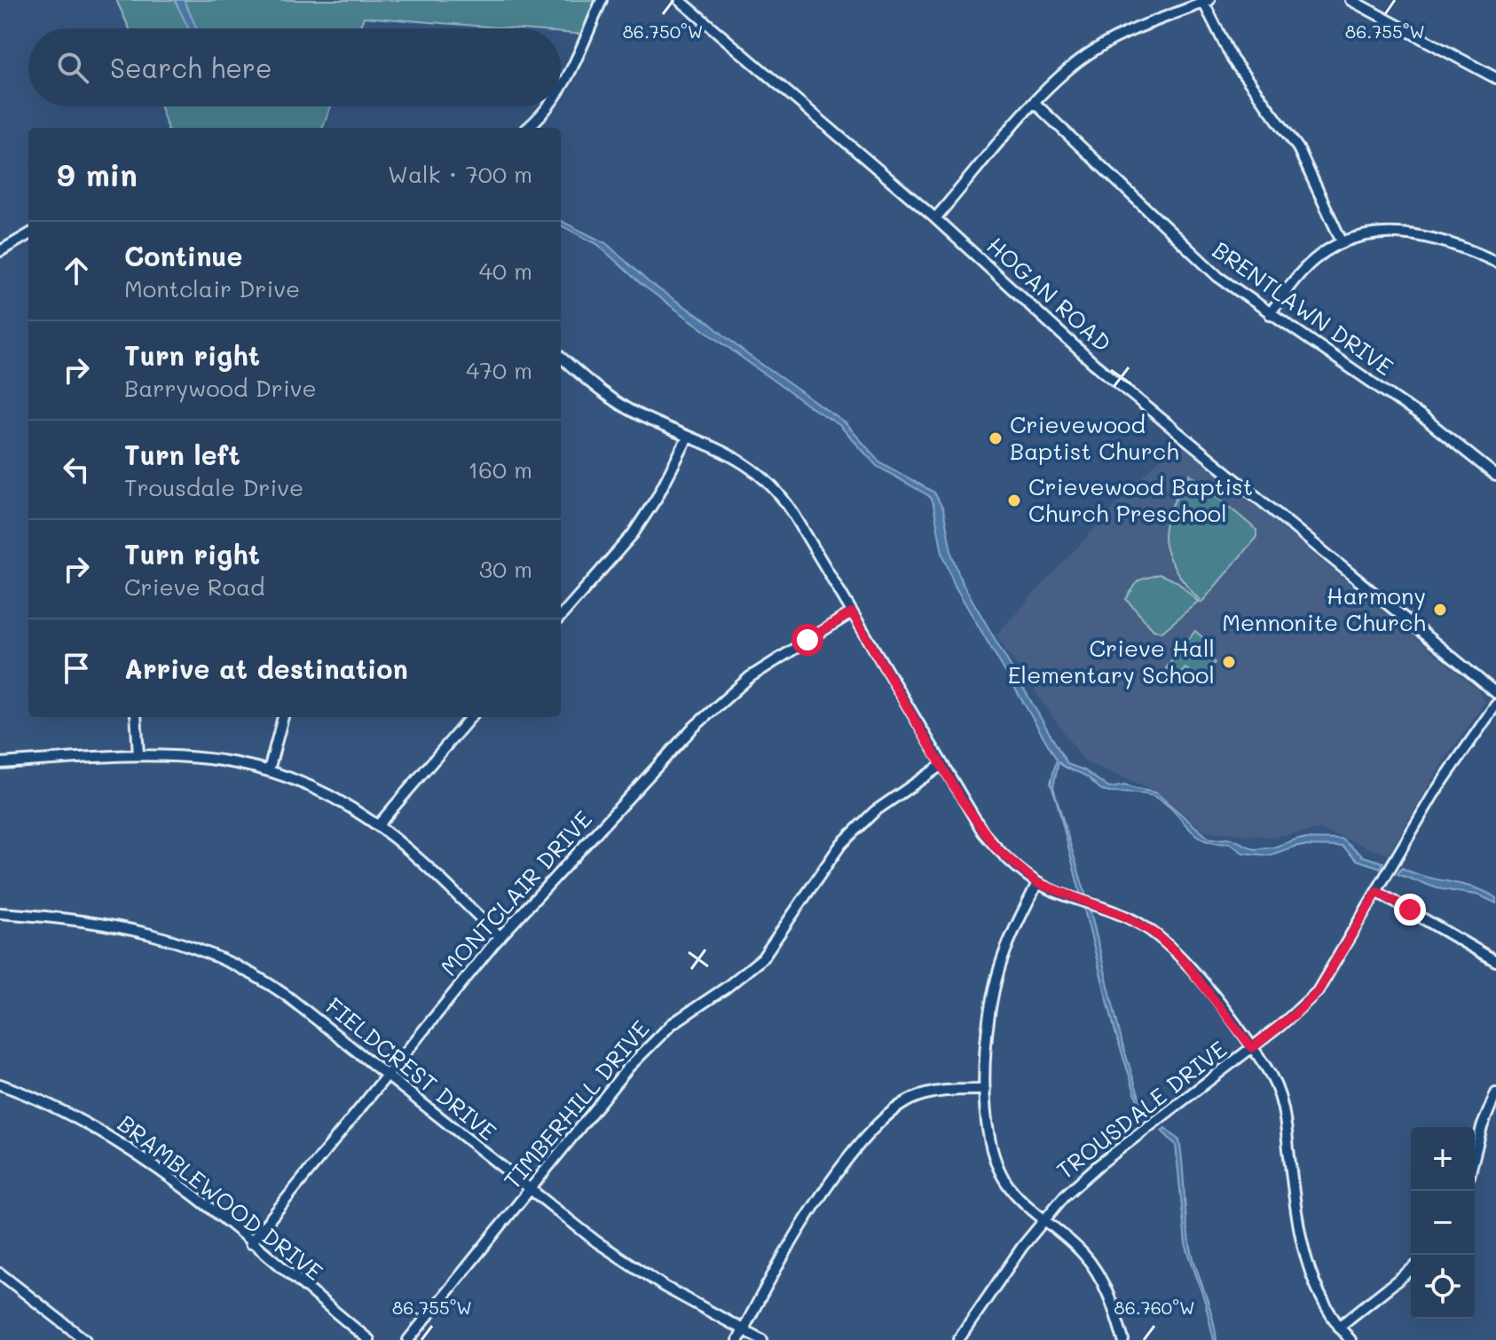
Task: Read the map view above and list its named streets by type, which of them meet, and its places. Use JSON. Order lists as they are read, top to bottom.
{
  "streets": {
    "street": [
      "HOGAN ROAD",
      "BRENTLAWN DRIVE",
      "MONTCLAIR DRIVE",
      "FIELDCREST DRIVE",
      "TIMBERHILL DRIVE",
      "TROUSDALE DRIVE",
      "BRAMBLEWOOD DRIVE"
    ]
  },
  "crossings": [
    ["MONTCLAIR DRIVE", "FIELDCREST DRIVE"],
    ["MONTCLAIR DRIVE", "BRAMBLEWOOD DRIVE"],
    ["FIELDCREST DRIVE", "TIMBERHILL DRIVE"]
  ],
  "places": [
    "Crievewood Baptist Church",
    "Crievewood Baptist Church Preschool",
    "Harmony Mennonite Church",
    "Crieve Hall Elementary School"
  ],
  "page": {
    "search": "Search here",
    "heading": ["9 min", "Walk · 700 m"],
    "list": [
      ["Continue", "Montclair Drive", "40 m"],
      ["Turn right", "Barrywood Drive", "470 m"],
      ["Turn left", "Trousdale Drive", "160 m"],
      ["Turn right", "Crieve Road", "30 m"],
      "Arrive at destination"
    ],
    "map_buttons": ["+", "−"]
  },
  "coordinates": ["86.755°W", "86.750°W", "86.760°W"]
}
